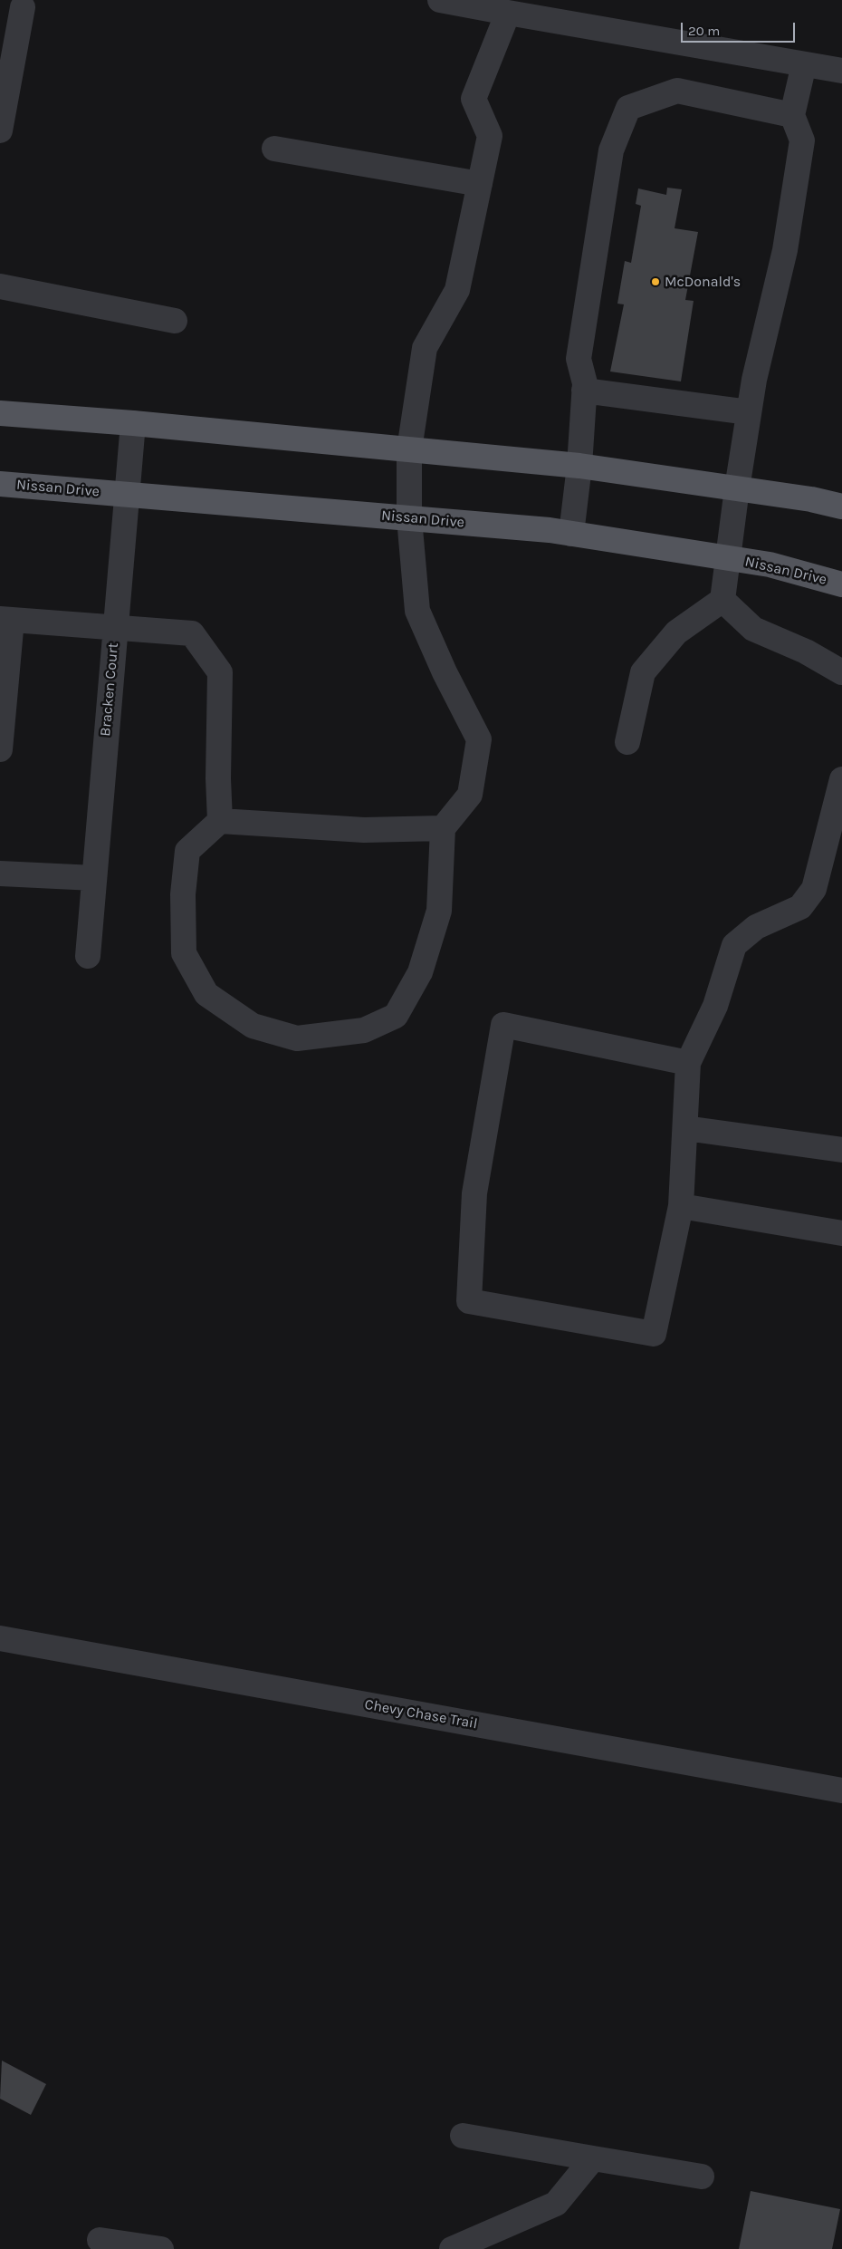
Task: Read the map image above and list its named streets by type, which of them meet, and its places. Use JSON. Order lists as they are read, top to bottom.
{
  "streets": {
    "main road": ["Nissan Drive"],
    "street": ["Bracken Court", "Chevy Chase Trail"]
  },
  "crossings": [
    ["Nissan Drive", "Bracken Court"]
  ],
  "places": ["McDonald's"],
  "scale_bar": "20 m"
}
